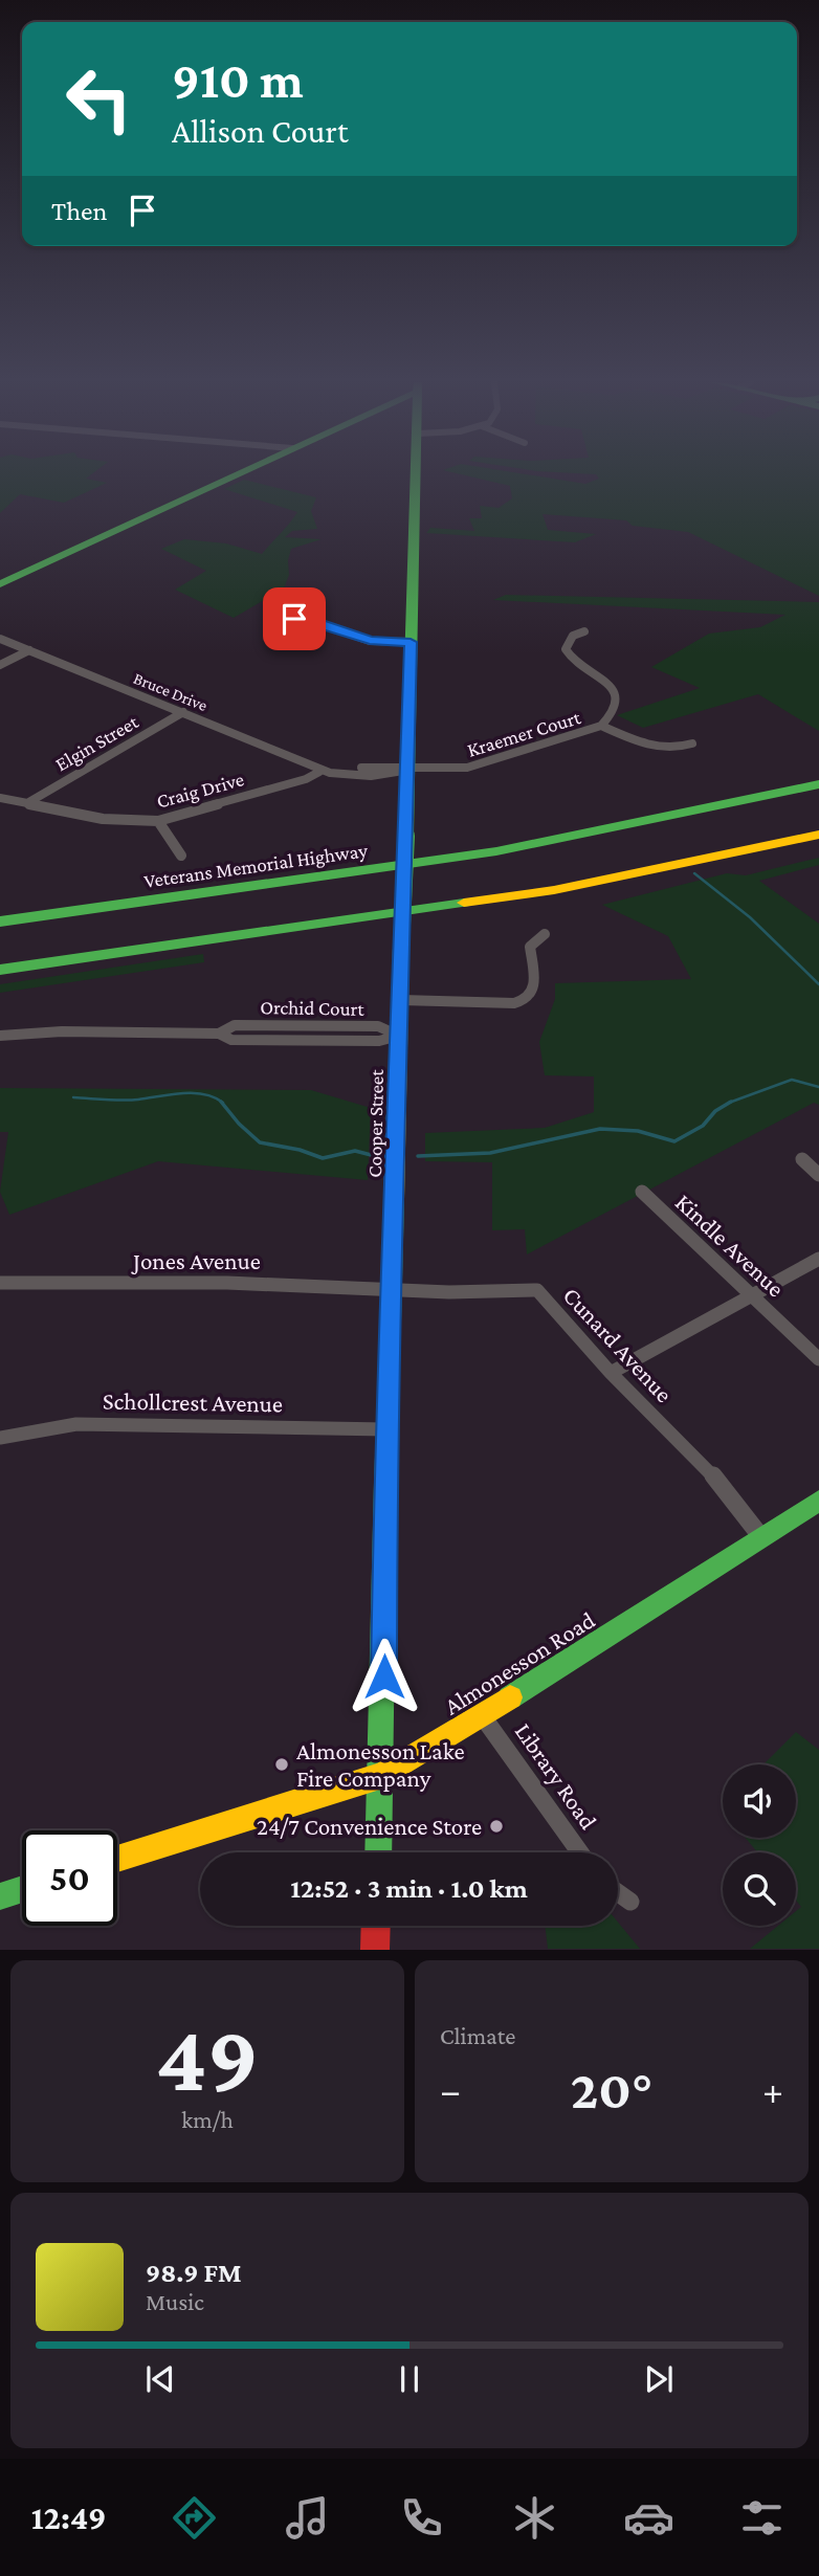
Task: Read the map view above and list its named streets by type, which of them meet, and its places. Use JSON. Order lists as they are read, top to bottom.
{
  "streets": {
    "main road": ["Veterans Memorial Highway", "Cooper Street", "Almonesson Road"],
    "street": [
      "Bruce Drive",
      "Kraemer Court",
      "Elgin Street",
      "Craig Drive",
      "Orchid Court",
      "Kindle Avenue",
      "Jones Avenue",
      "Cunard Avenue",
      "Schollcrest Avenue",
      "Library Road"
    ]
  },
  "crossings": [
    ["Bruce Drive", "Kraemer Court"],
    ["Bruce Drive", "Elgin Street"],
    ["Bruce Drive", "Craig Drive"],
    ["Bruce Drive", "Cooper Street"],
    ["Kraemer Court", "Cooper Street"],
    ["Elgin Street", "Craig Drive"],
    ["Orchid Court", "Cooper Street"],
    ["Cooper Street", "Jones Avenue"],
    ["Cooper Street", "Cunard Avenue"],
    ["Cooper Street", "Schollcrest Avenue"],
    ["Cooper Street", "Almonesson Road"],
    ["Jones Avenue", "Cunard Avenue"],
    ["Cunard Avenue", "Almonesson Road"],
    ["Almonesson Road", "Library Road"]
  ],
  "places": ["Almonesson Lake Fire Company", "24/7 Convenience Store"],
  "page": {
    "turn": ["910 m", "Allison Court"],
    "then": "Then",
    "limit": "50",
    "trip": "12:52 · 3 min · 1.0 km",
    "tile": [
      ["49", "km/h"],
      "Climate"
    ],
    "heat": ["−", "20°", "+"],
    "song": ["98.9 FM", "Music"],
    "tabs": "12:49"
  }
}
